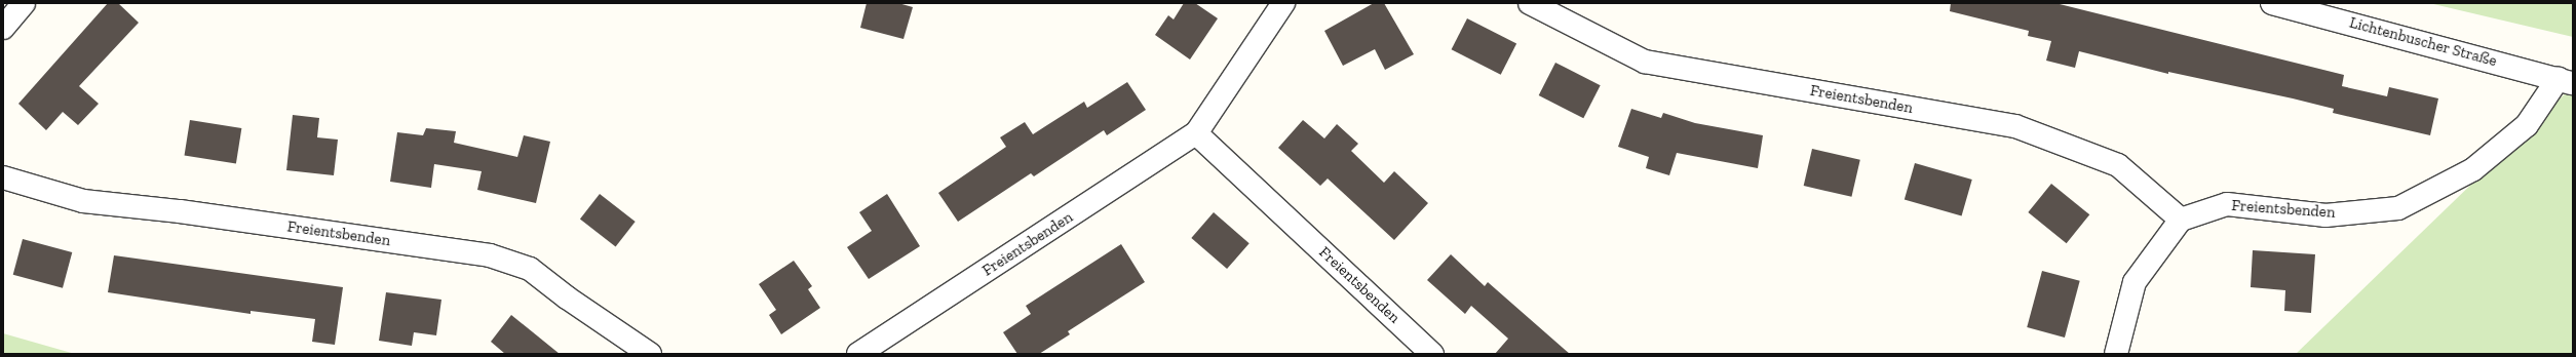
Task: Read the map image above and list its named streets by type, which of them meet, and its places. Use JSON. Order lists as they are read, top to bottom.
{
  "streets": {
    "street": ["Lichtenbuscher Straße", "Freientsbenden"]
  },
  "crossings": [
    ["Lichtenbuscher Straße", "Freientsbenden"]
  ]
}
